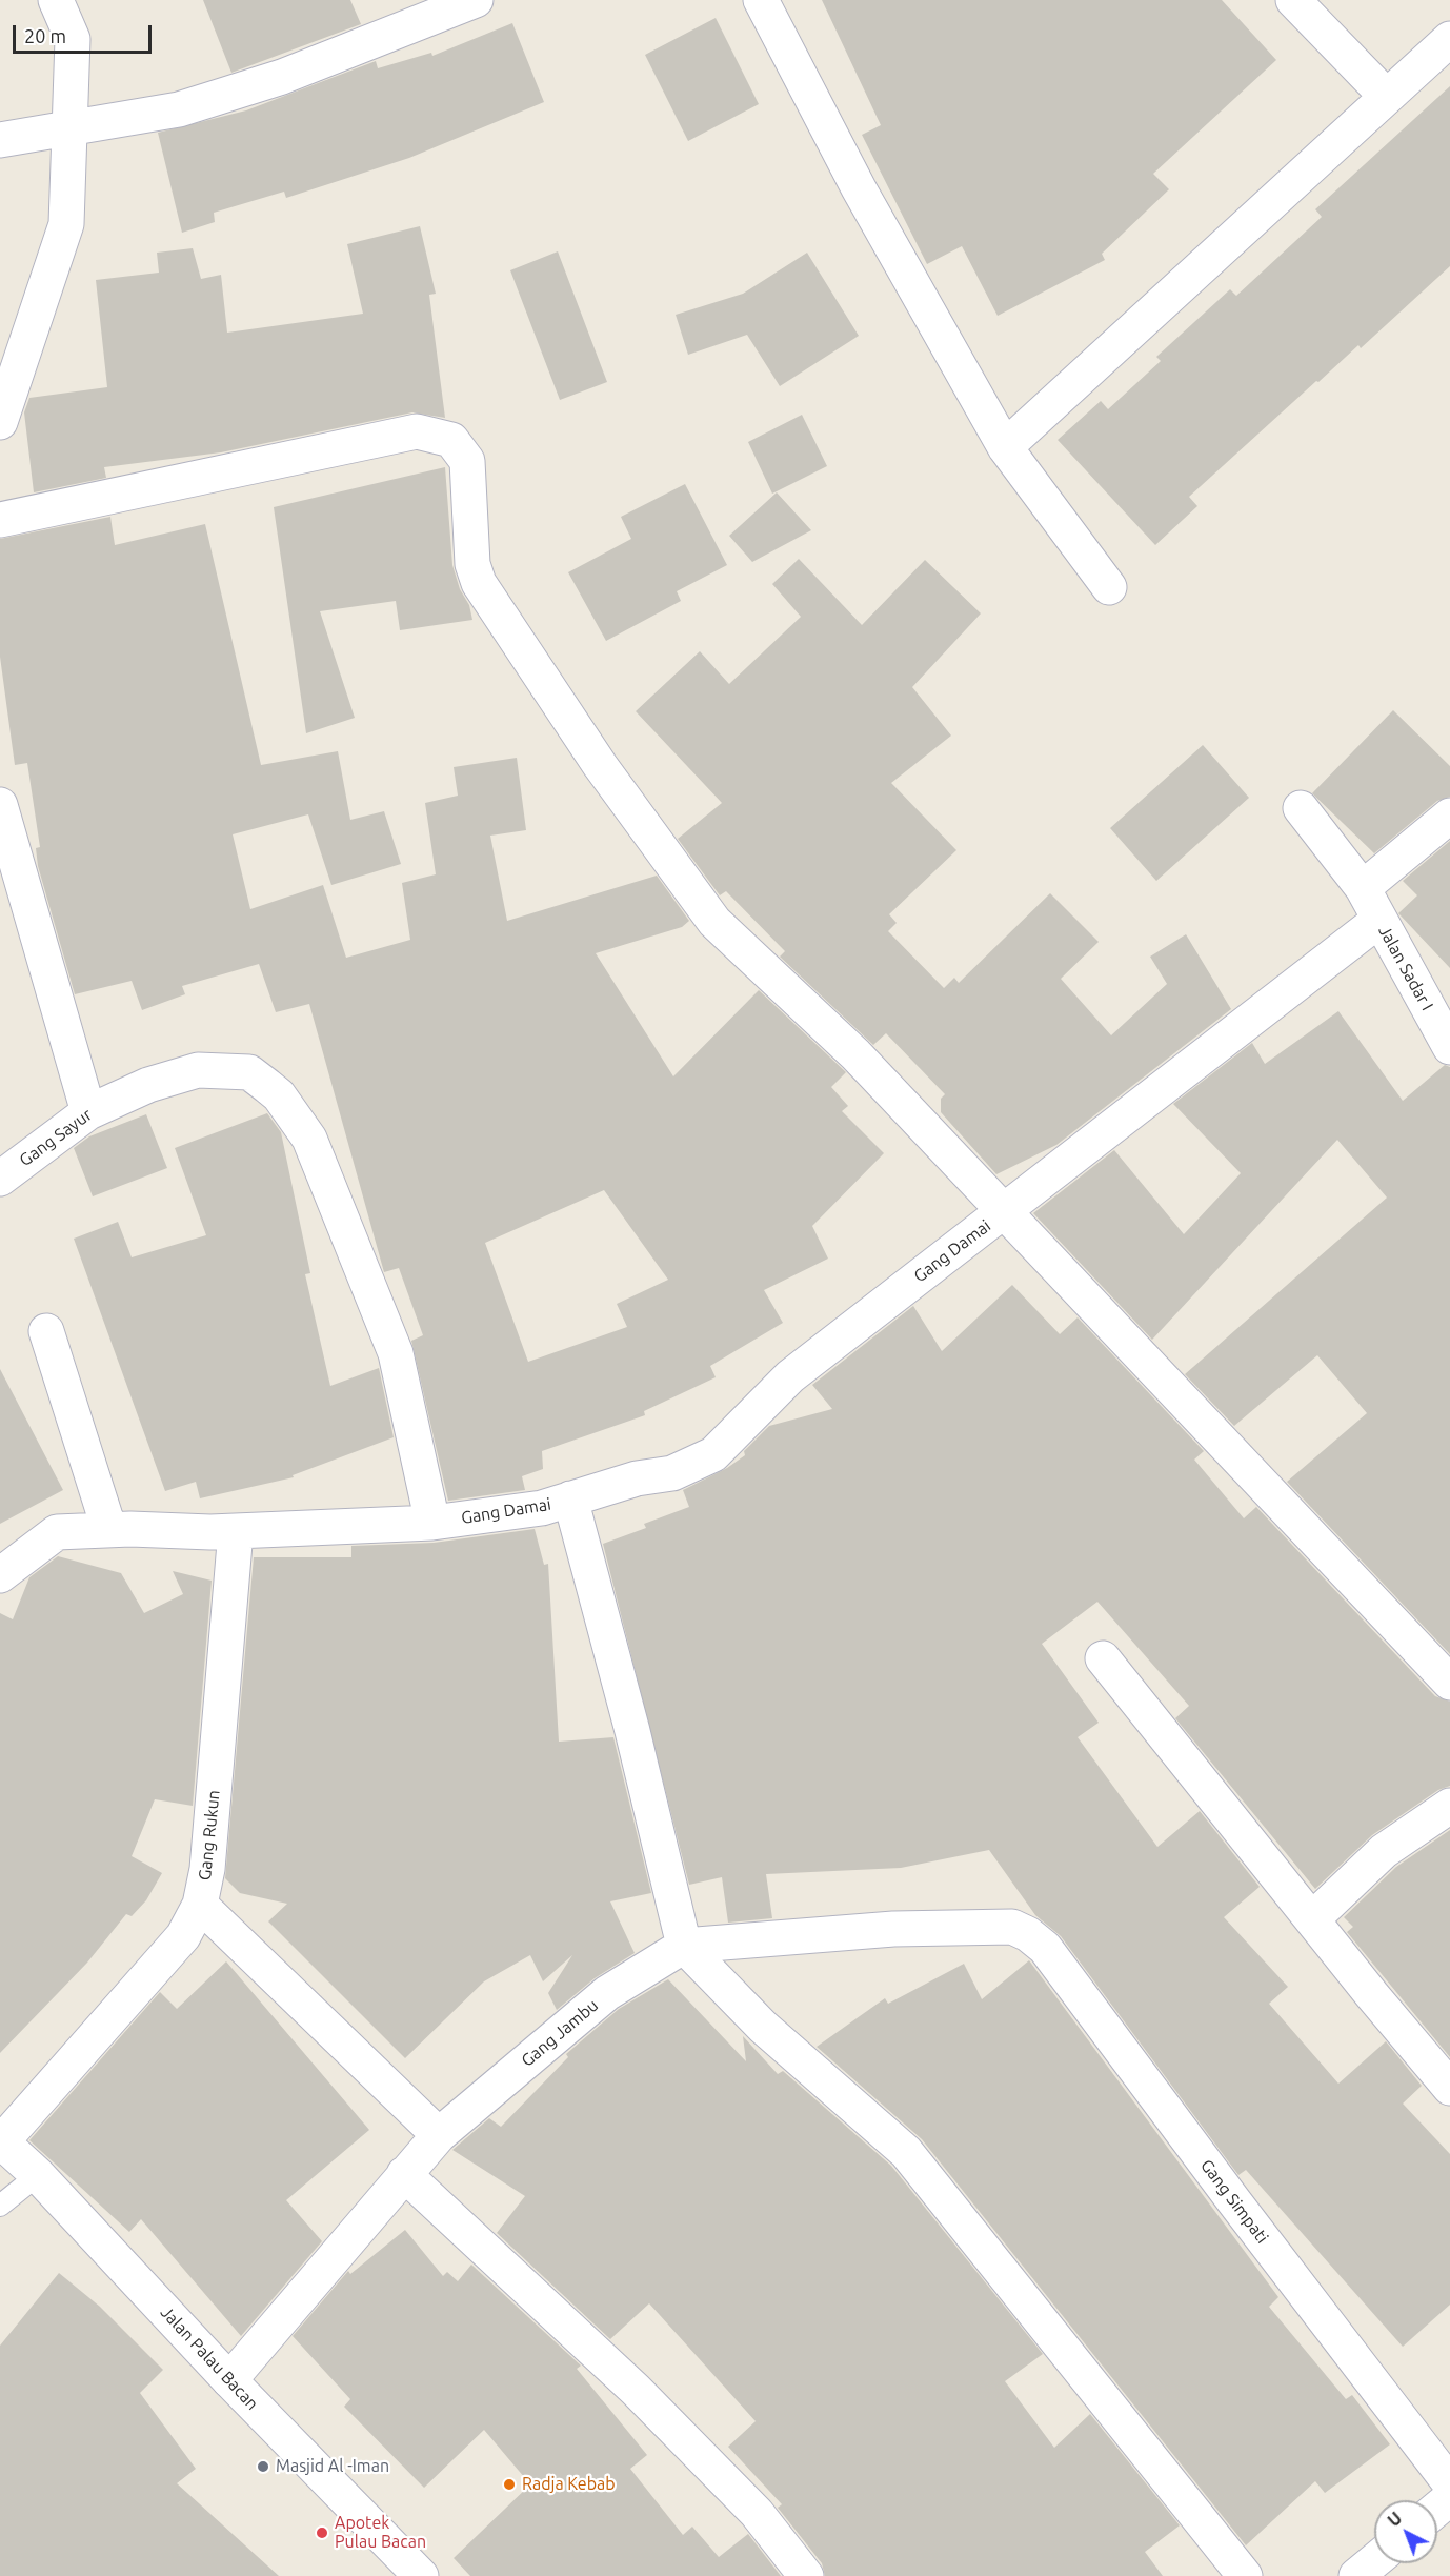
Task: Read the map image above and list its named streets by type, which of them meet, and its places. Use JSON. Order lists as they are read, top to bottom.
{
  "streets": {
    "street": [
      "Jalan Sadar I",
      "Gang Sayur",
      "Gang Damai",
      "Gang Rukun",
      "Gang Jambu",
      "Gang Simpati",
      "Jalan Palau Bacan"
    ]
  },
  "crossings": [
    ["Jalan Sadar I", "Gang Damai"],
    ["Gang Sayur", "Gang Damai"],
    ["Gang Damai", "Gang Rukun"],
    ["Gang Rukun", "Jalan Palau Bacan"],
    ["Gang Jambu", "Gang Simpati"],
    ["Gang Jambu", "Jalan Palau Bacan"]
  ],
  "places": ["Masjid Al -Iman", "Radja Kebab", "Apotek Pulau Bacan"],
  "scale_bar": "20 m",
  "north": "top left"
}
